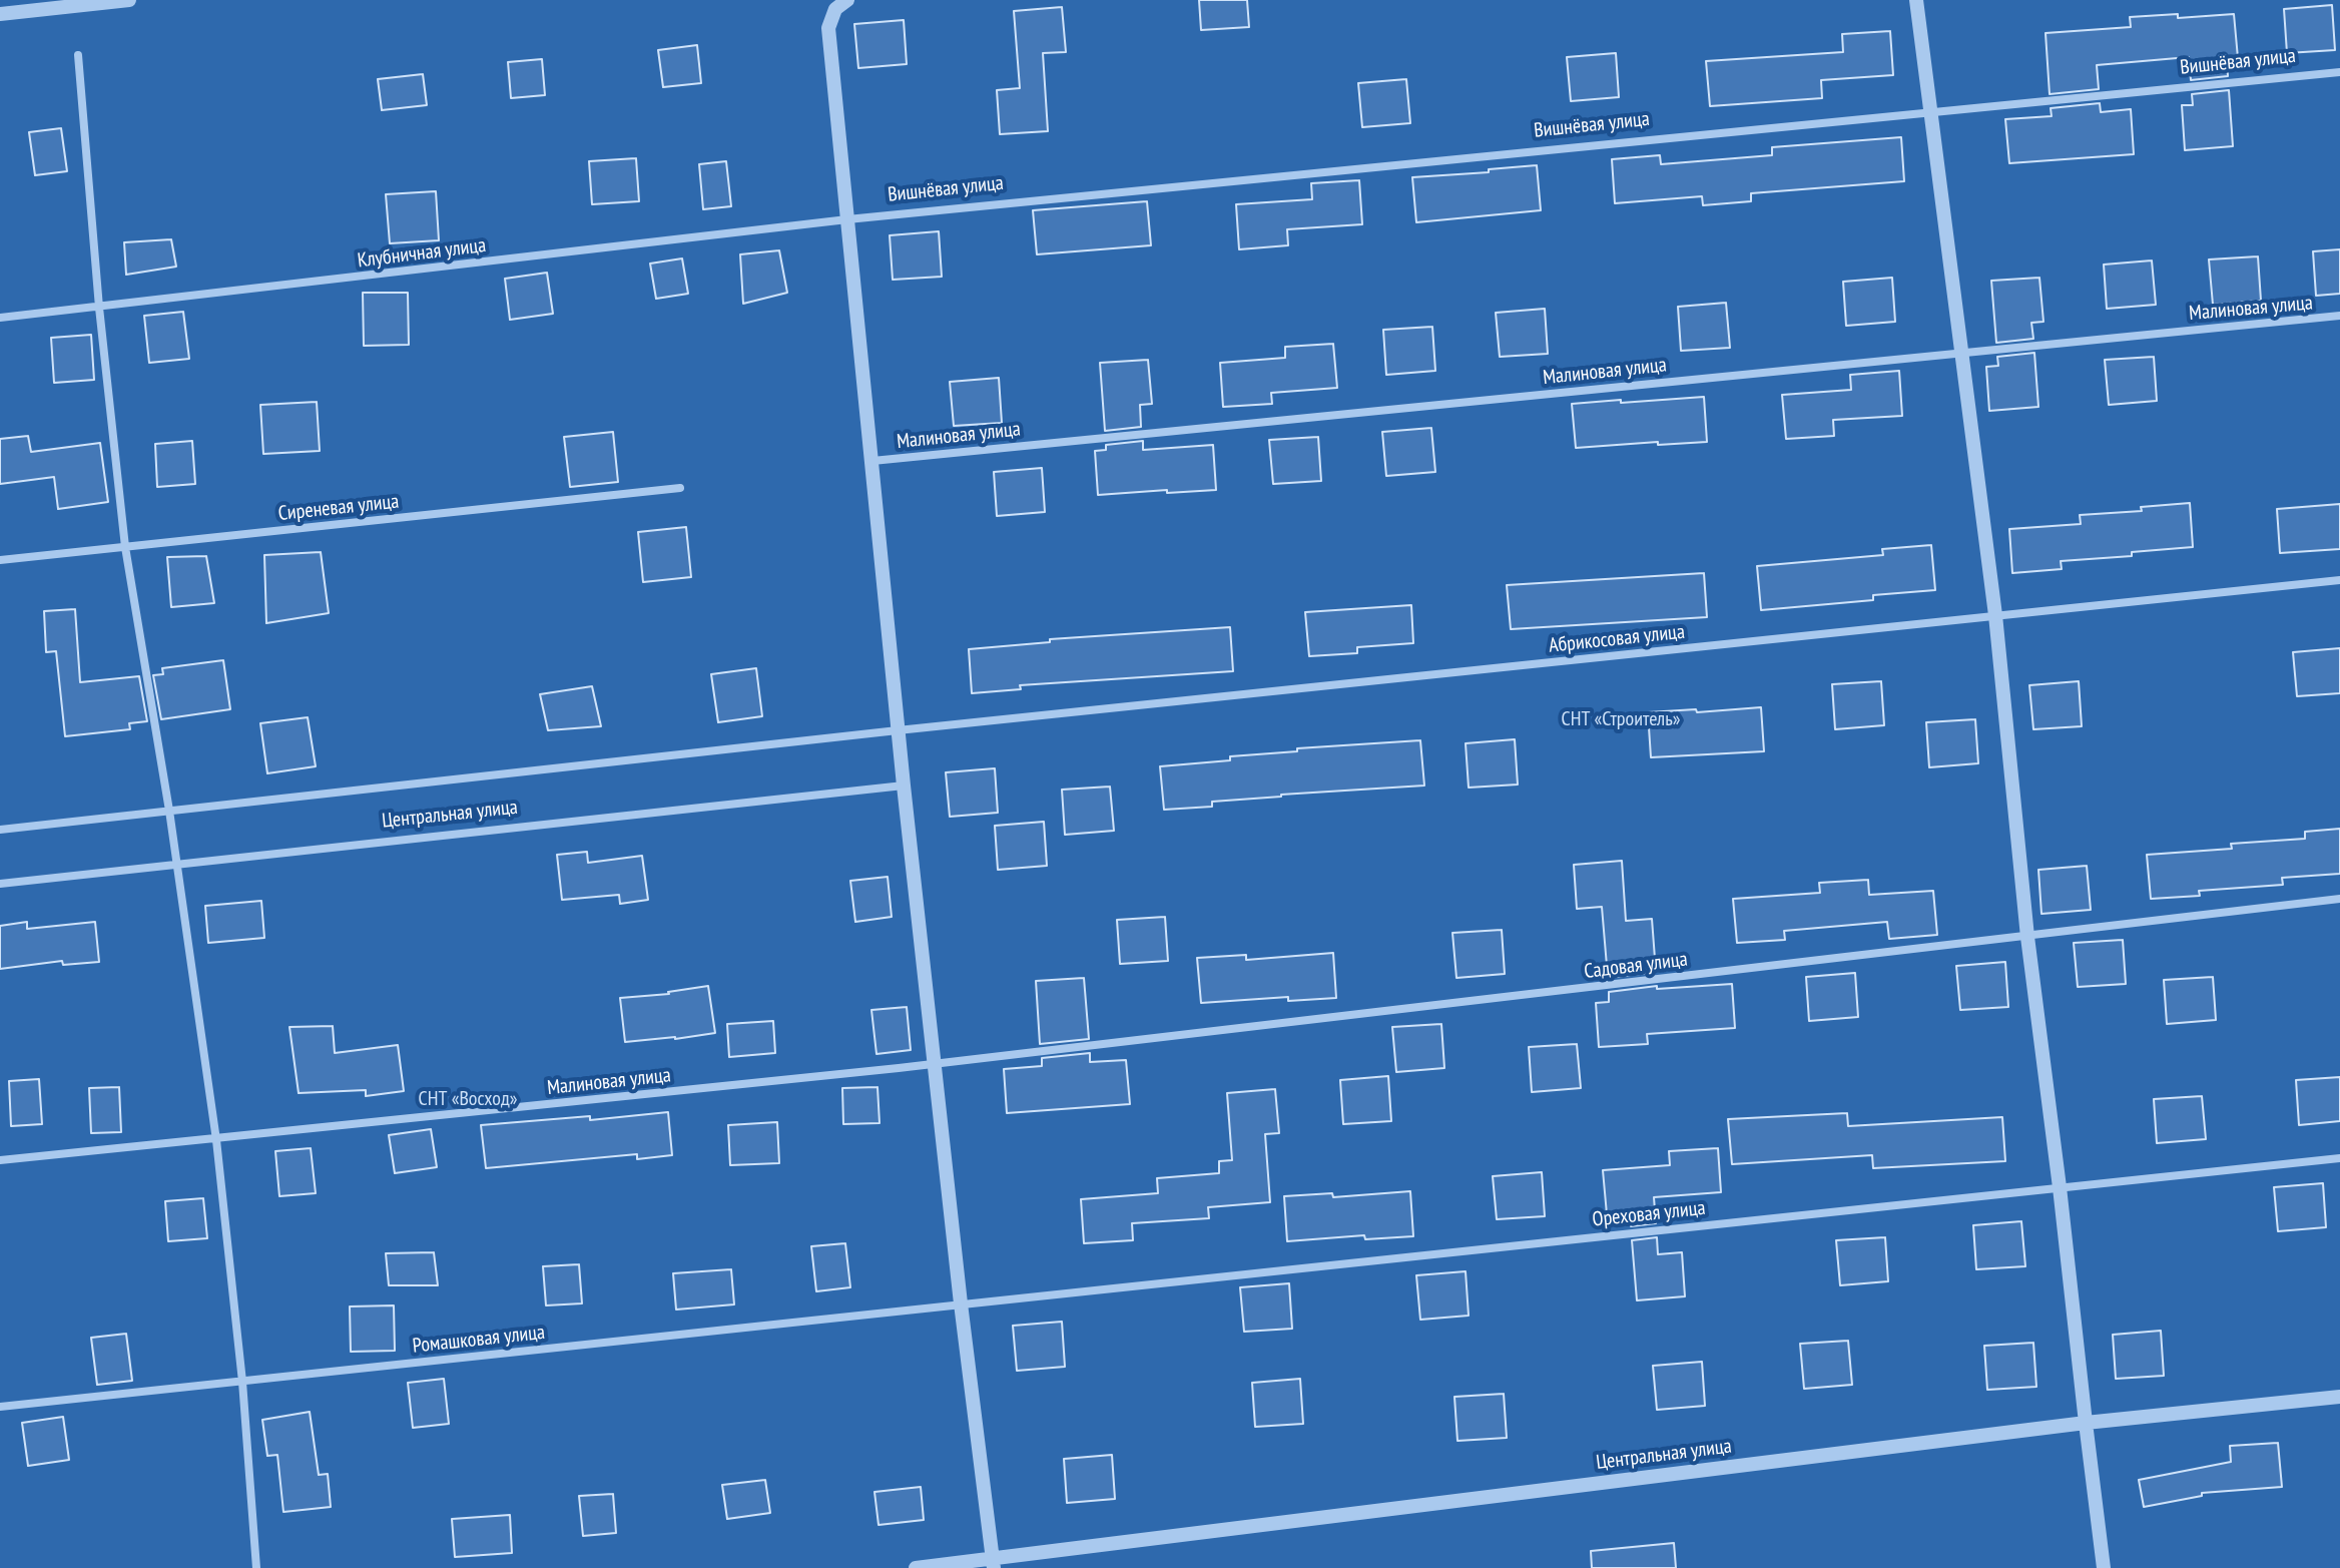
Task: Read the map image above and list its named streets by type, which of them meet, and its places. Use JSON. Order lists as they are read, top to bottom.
{
  "streets": {
    "street": [
      "Вишнёвая улица",
      "Клубничная улица",
      "Малиновая улица",
      "Сиреневая улица",
      "Абрикосовая улица",
      "Центральная улица",
      "Садовая улица",
      "Ореховая улица",
      "Ромашковая улица"
    ]
  },
  "crossings": [
    ["Вишнёвая улица", "Клубничная улица"],
    ["Малиновая улица", "Садовая улица"],
    ["Абрикосовая улица", "Центральная улица"],
    ["Ореховая улица", "Ромашковая улица"]
  ],
  "parks": ["СНТ «Строитель»", "СНТ «Восход»"]
}
